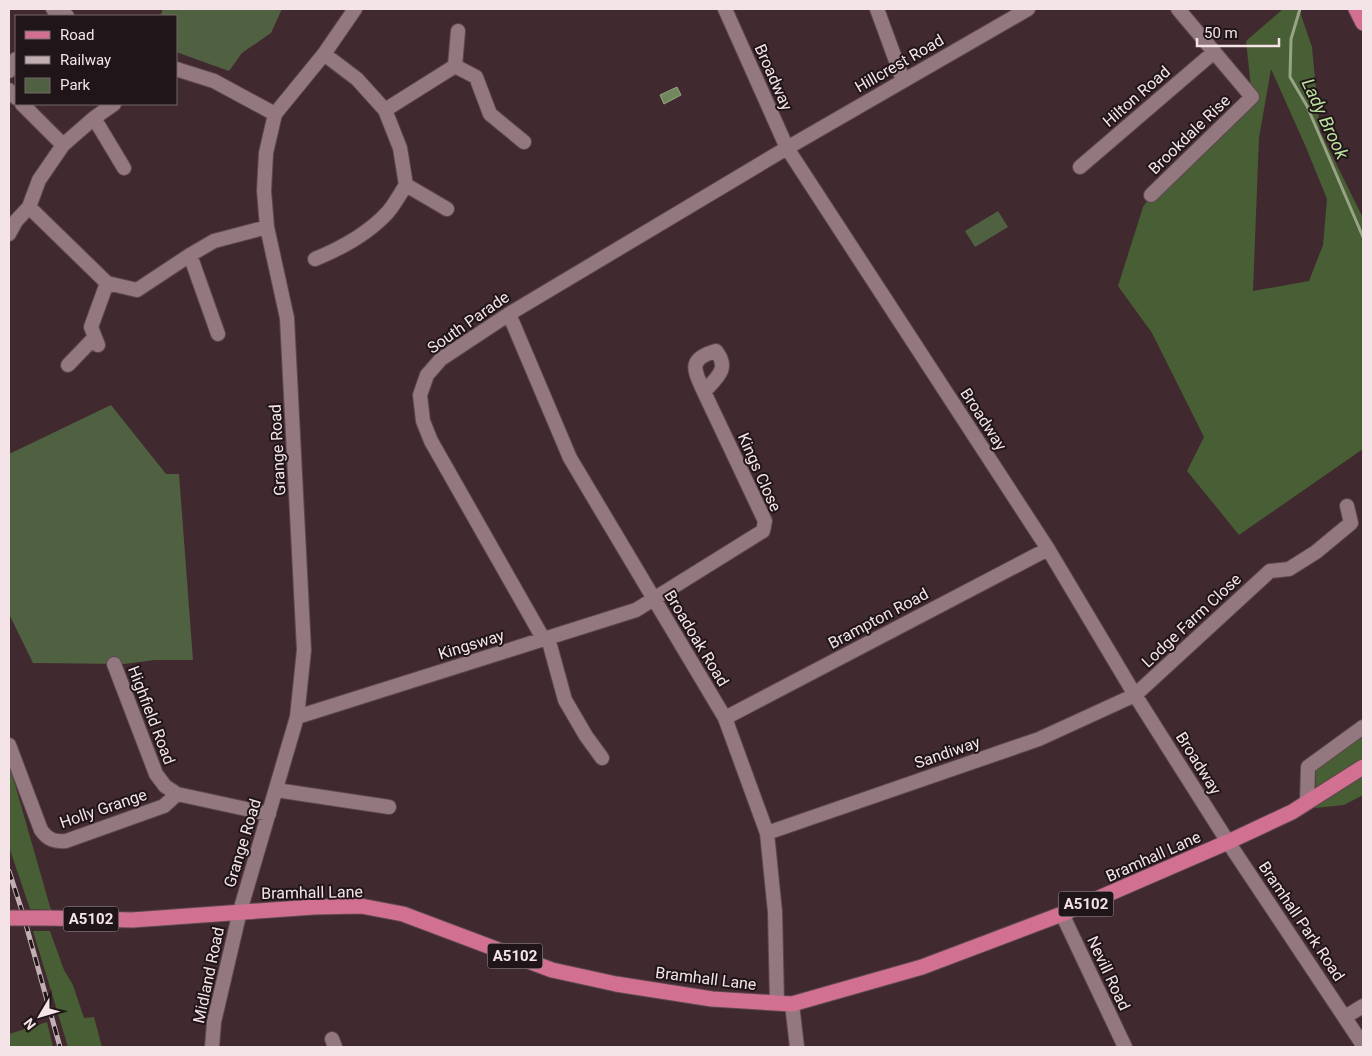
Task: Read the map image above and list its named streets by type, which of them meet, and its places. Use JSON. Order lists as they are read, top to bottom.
{
  "streets": {
    "main road": ["Bramhall Lane", "A5102"],
    "street": [
      "Hillcrest Road",
      "Broadway",
      "Hilton Road",
      "Brookdale Rise",
      "South Parade",
      "Grange Road",
      "Kings Close",
      "Brampton Road",
      "Lodge Farm Close",
      "Broadoak Road",
      "Kingsway",
      "Highfield Road",
      "Sandiway",
      "Holly Grange",
      "Bramhall Park Road",
      "Nevill Road",
      "Midland Road"
    ]
  },
  "crossings": [
    ["Hillcrest Road", "Broadway"],
    ["Hillcrest Road", "South Parade"],
    ["Broadway", "South Parade"],
    ["Broadway", "Brampton Road"],
    ["Broadway", "Lodge Farm Close"],
    ["Broadway", "Sandiway"],
    ["Broadway", "Bramhall Lane"],
    ["Broadway", "Bramhall Park Road"],
    ["Hilton Road", "Brookdale Rise"],
    ["South Parade", "Broadoak Road"],
    ["South Parade", "Kingsway"],
    ["Grange Road", "Kingsway"],
    ["Grange Road", "Highfield Road"],
    ["Grange Road", "Bramhall Lane"],
    ["Grange Road", "Midland Road"],
    ["Kings Close", "Broadoak Road"],
    ["Kings Close", "Kingsway"],
    ["Brampton Road", "Broadoak Road"],
    ["Lodge Farm Close", "Sandiway"],
    ["Broadoak Road", "Kingsway"],
    ["Broadoak Road", "Sandiway"],
    ["Broadoak Road", "Bramhall Lane"],
    ["Highfield Road", "Holly Grange"],
    ["Bramhall Lane", "Bramhall Park Road"],
    ["Bramhall Lane", "Nevill Road"],
    ["Bramhall Lane", "Midland Road"]
  ],
  "water": ["Lady Brook"],
  "legend": ["Road", "Railway", "Park"],
  "scale_bar": "50 m",
  "north": "bottom left"
}
